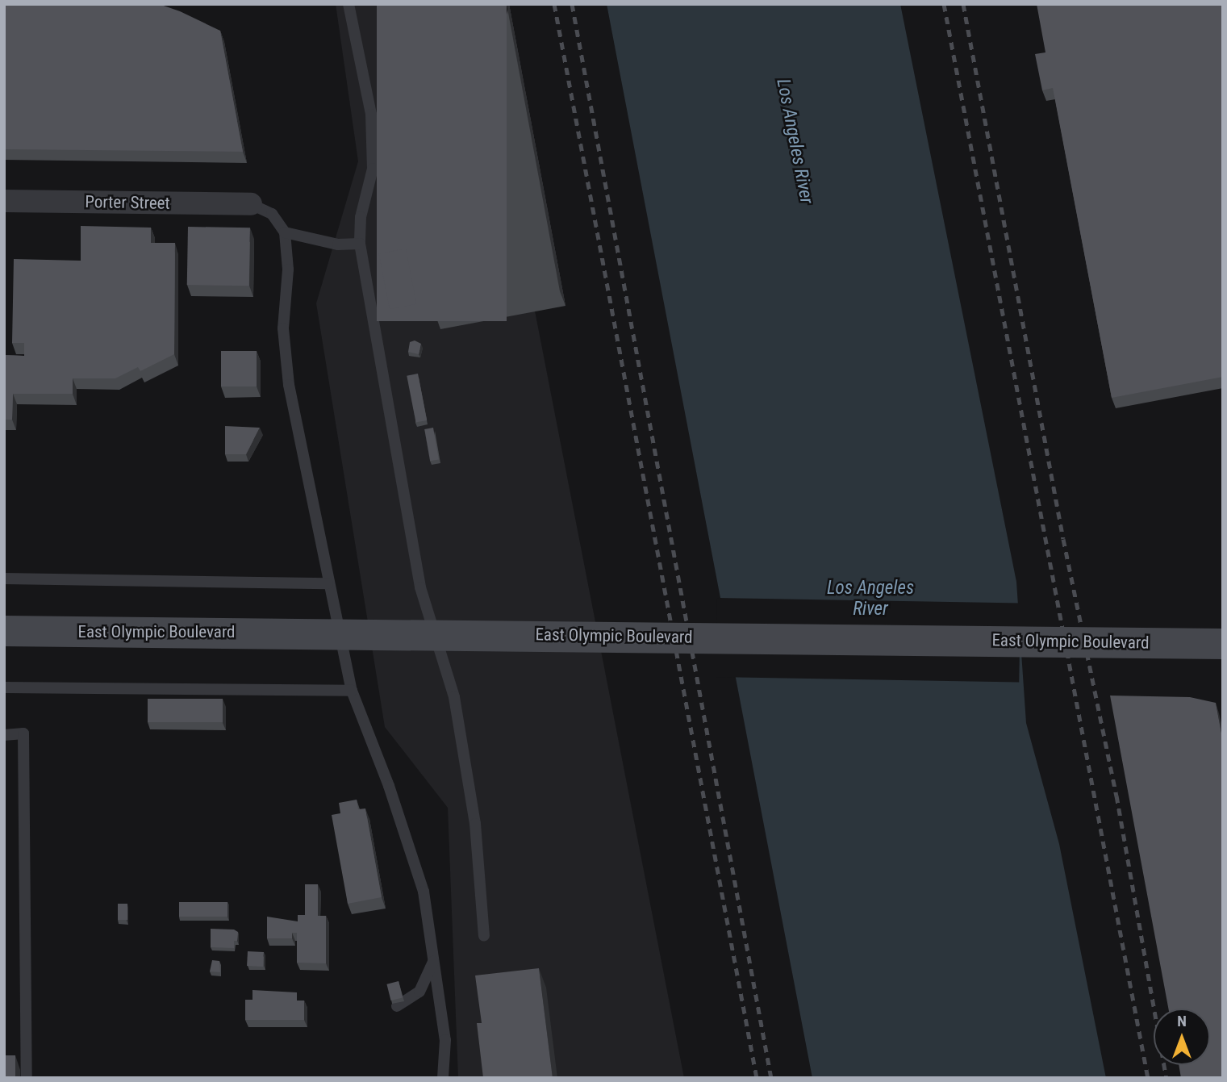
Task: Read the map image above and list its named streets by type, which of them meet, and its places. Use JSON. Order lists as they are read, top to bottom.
{
  "streets": {
    "main road": ["East Olympic Boulevard"],
    "street": ["Porter Street"]
  },
  "water": ["Los Angeles River"],
  "north": "top"
}
